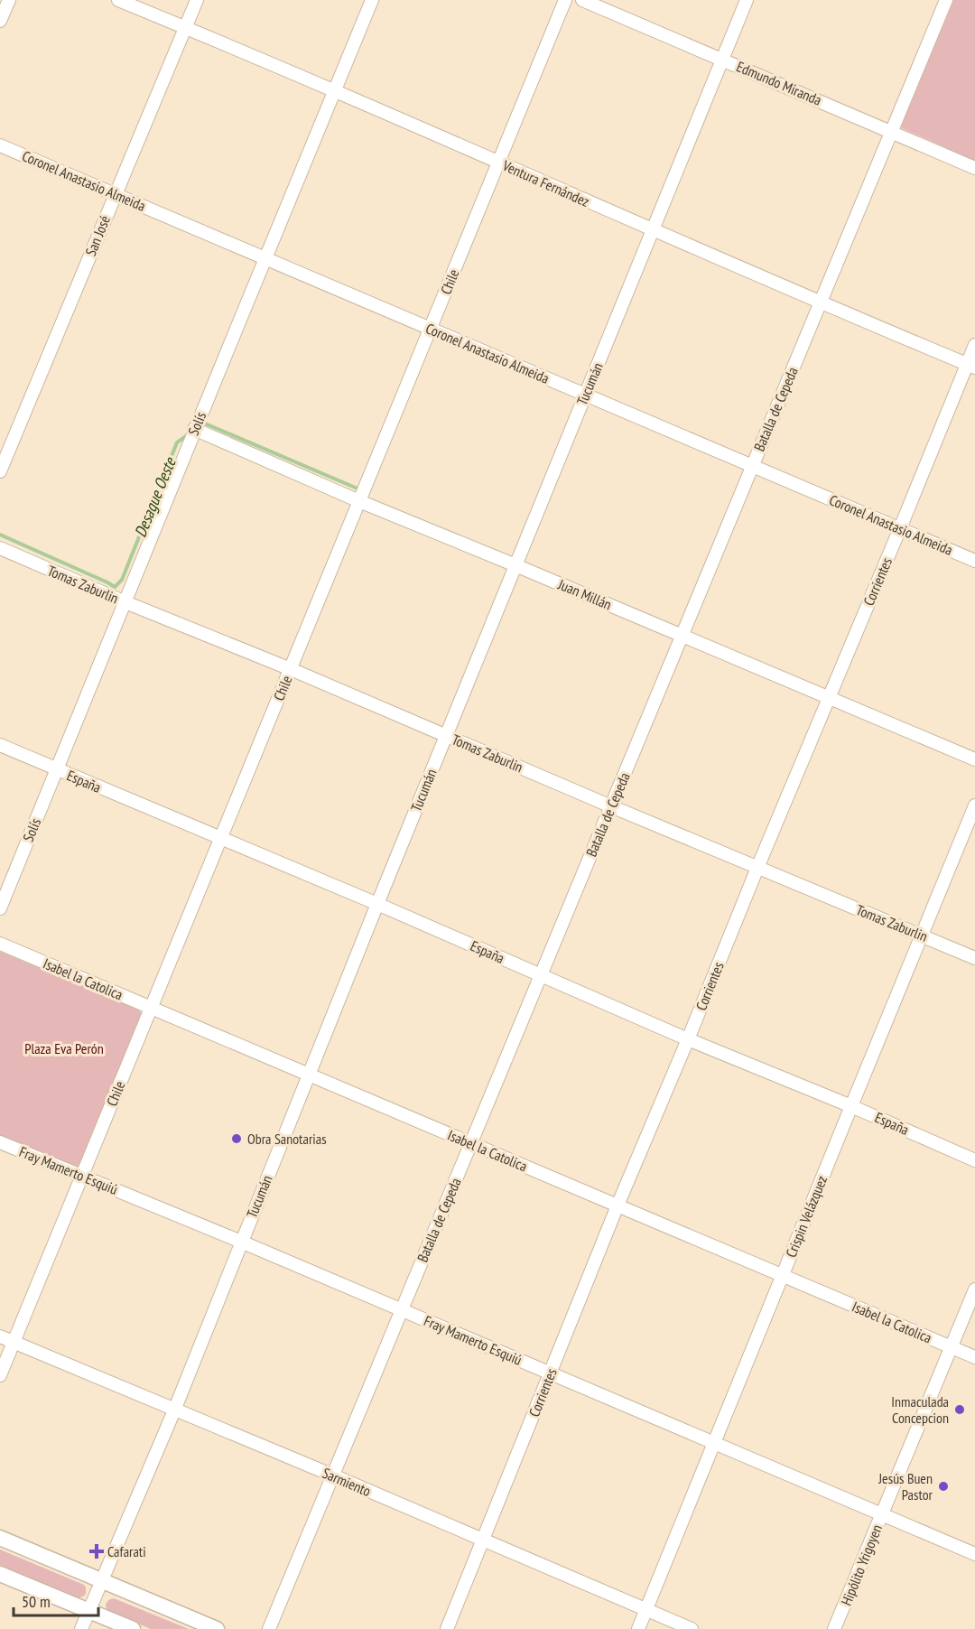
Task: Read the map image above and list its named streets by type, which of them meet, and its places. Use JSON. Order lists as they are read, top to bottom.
{
  "streets": {
    "street": [
      "Edmundo Miranda",
      "Coronel Anastasio Almeida",
      "Ventura Fernández",
      "San José",
      "Chile",
      "Tucumán",
      "Batalla de Cepeda",
      "Solís",
      "Corrientes",
      "Tomas Zaburlin",
      "Juan Millán",
      "España",
      "Isabel la Catolica",
      "Fray Mamerto Esquiú",
      "Crispin Velázquez",
      "Sarmiento",
      "Hipólito Yrigoyen"
    ]
  },
  "crossings": [
    ["Edmundo Miranda", "Tucumán"],
    ["Edmundo Miranda", "Batalla de Cepeda"],
    ["Coronel Anastasio Almeida", "San José"],
    ["Coronel Anastasio Almeida", "Chile"],
    ["Coronel Anastasio Almeida", "Tucumán"],
    ["Coronel Anastasio Almeida", "Batalla de Cepeda"],
    ["Coronel Anastasio Almeida", "Solís"],
    ["Coronel Anastasio Almeida", "Corrientes"],
    ["Ventura Fernández", "San José"],
    ["Ventura Fernández", "Chile"],
    ["Ventura Fernández", "Tucumán"],
    ["Ventura Fernández", "Batalla de Cepeda"],
    ["Ventura Fernández", "Solís"],
    ["Ventura Fernández", "Corrientes"],
    ["Chile", "Tomas Zaburlin"],
    ["Chile", "Juan Millán"],
    ["Chile", "España"],
    ["Chile", "Isabel la Catolica"],
    ["Chile", "Fray Mamerto Esquiú"],
    ["Chile", "Sarmiento"],
    ["Tucumán", "Tomas Zaburlin"],
    ["Tucumán", "Juan Millán"],
    ["Tucumán", "España"],
    ["Tucumán", "Isabel la Catolica"],
    ["Tucumán", "Fray Mamerto Esquiú"],
    ["Tucumán", "Sarmiento"],
    ["Batalla de Cepeda", "Tomas Zaburlin"],
    ["Batalla de Cepeda", "Juan Millán"],
    ["Batalla de Cepeda", "España"],
    ["Batalla de Cepeda", "Isabel la Catolica"],
    ["Batalla de Cepeda", "Fray Mamerto Esquiú"],
    ["Batalla de Cepeda", "Sarmiento"],
    ["Solís", "Tomas Zaburlin"],
    ["Solís", "Juan Millán"],
    ["Solís", "España"],
    ["Corrientes", "Tomas Zaburlin"],
    ["Corrientes", "Juan Millán"],
    ["Corrientes", "España"],
    ["Corrientes", "Isabel la Catolica"],
    ["Corrientes", "Fray Mamerto Esquiú"],
    ["Corrientes", "Sarmiento"],
    ["Tomas Zaburlin", "Crispin Velázquez"],
    ["España", "Crispin Velázquez"],
    ["Isabel la Catolica", "Crispin Velázquez"],
    ["Isabel la Catolica", "Hipólito Yrigoyen"],
    ["Fray Mamerto Esquiú", "Crispin Velázquez"],
    ["Fray Mamerto Esquiú", "Hipólito Yrigoyen"],
    ["Crispin Velázquez", "Sarmiento"]
  ],
  "water": ["Desague Oeste"],
  "parks": ["Plaza Eva Perón"],
  "places": {
    "other": ["Obra Sanotarias", "Inmaculada Concepcion", "Jesús Buen Pastor"],
    "health": ["Cafarati"]
  },
  "scale_bar": "50 m"
}
